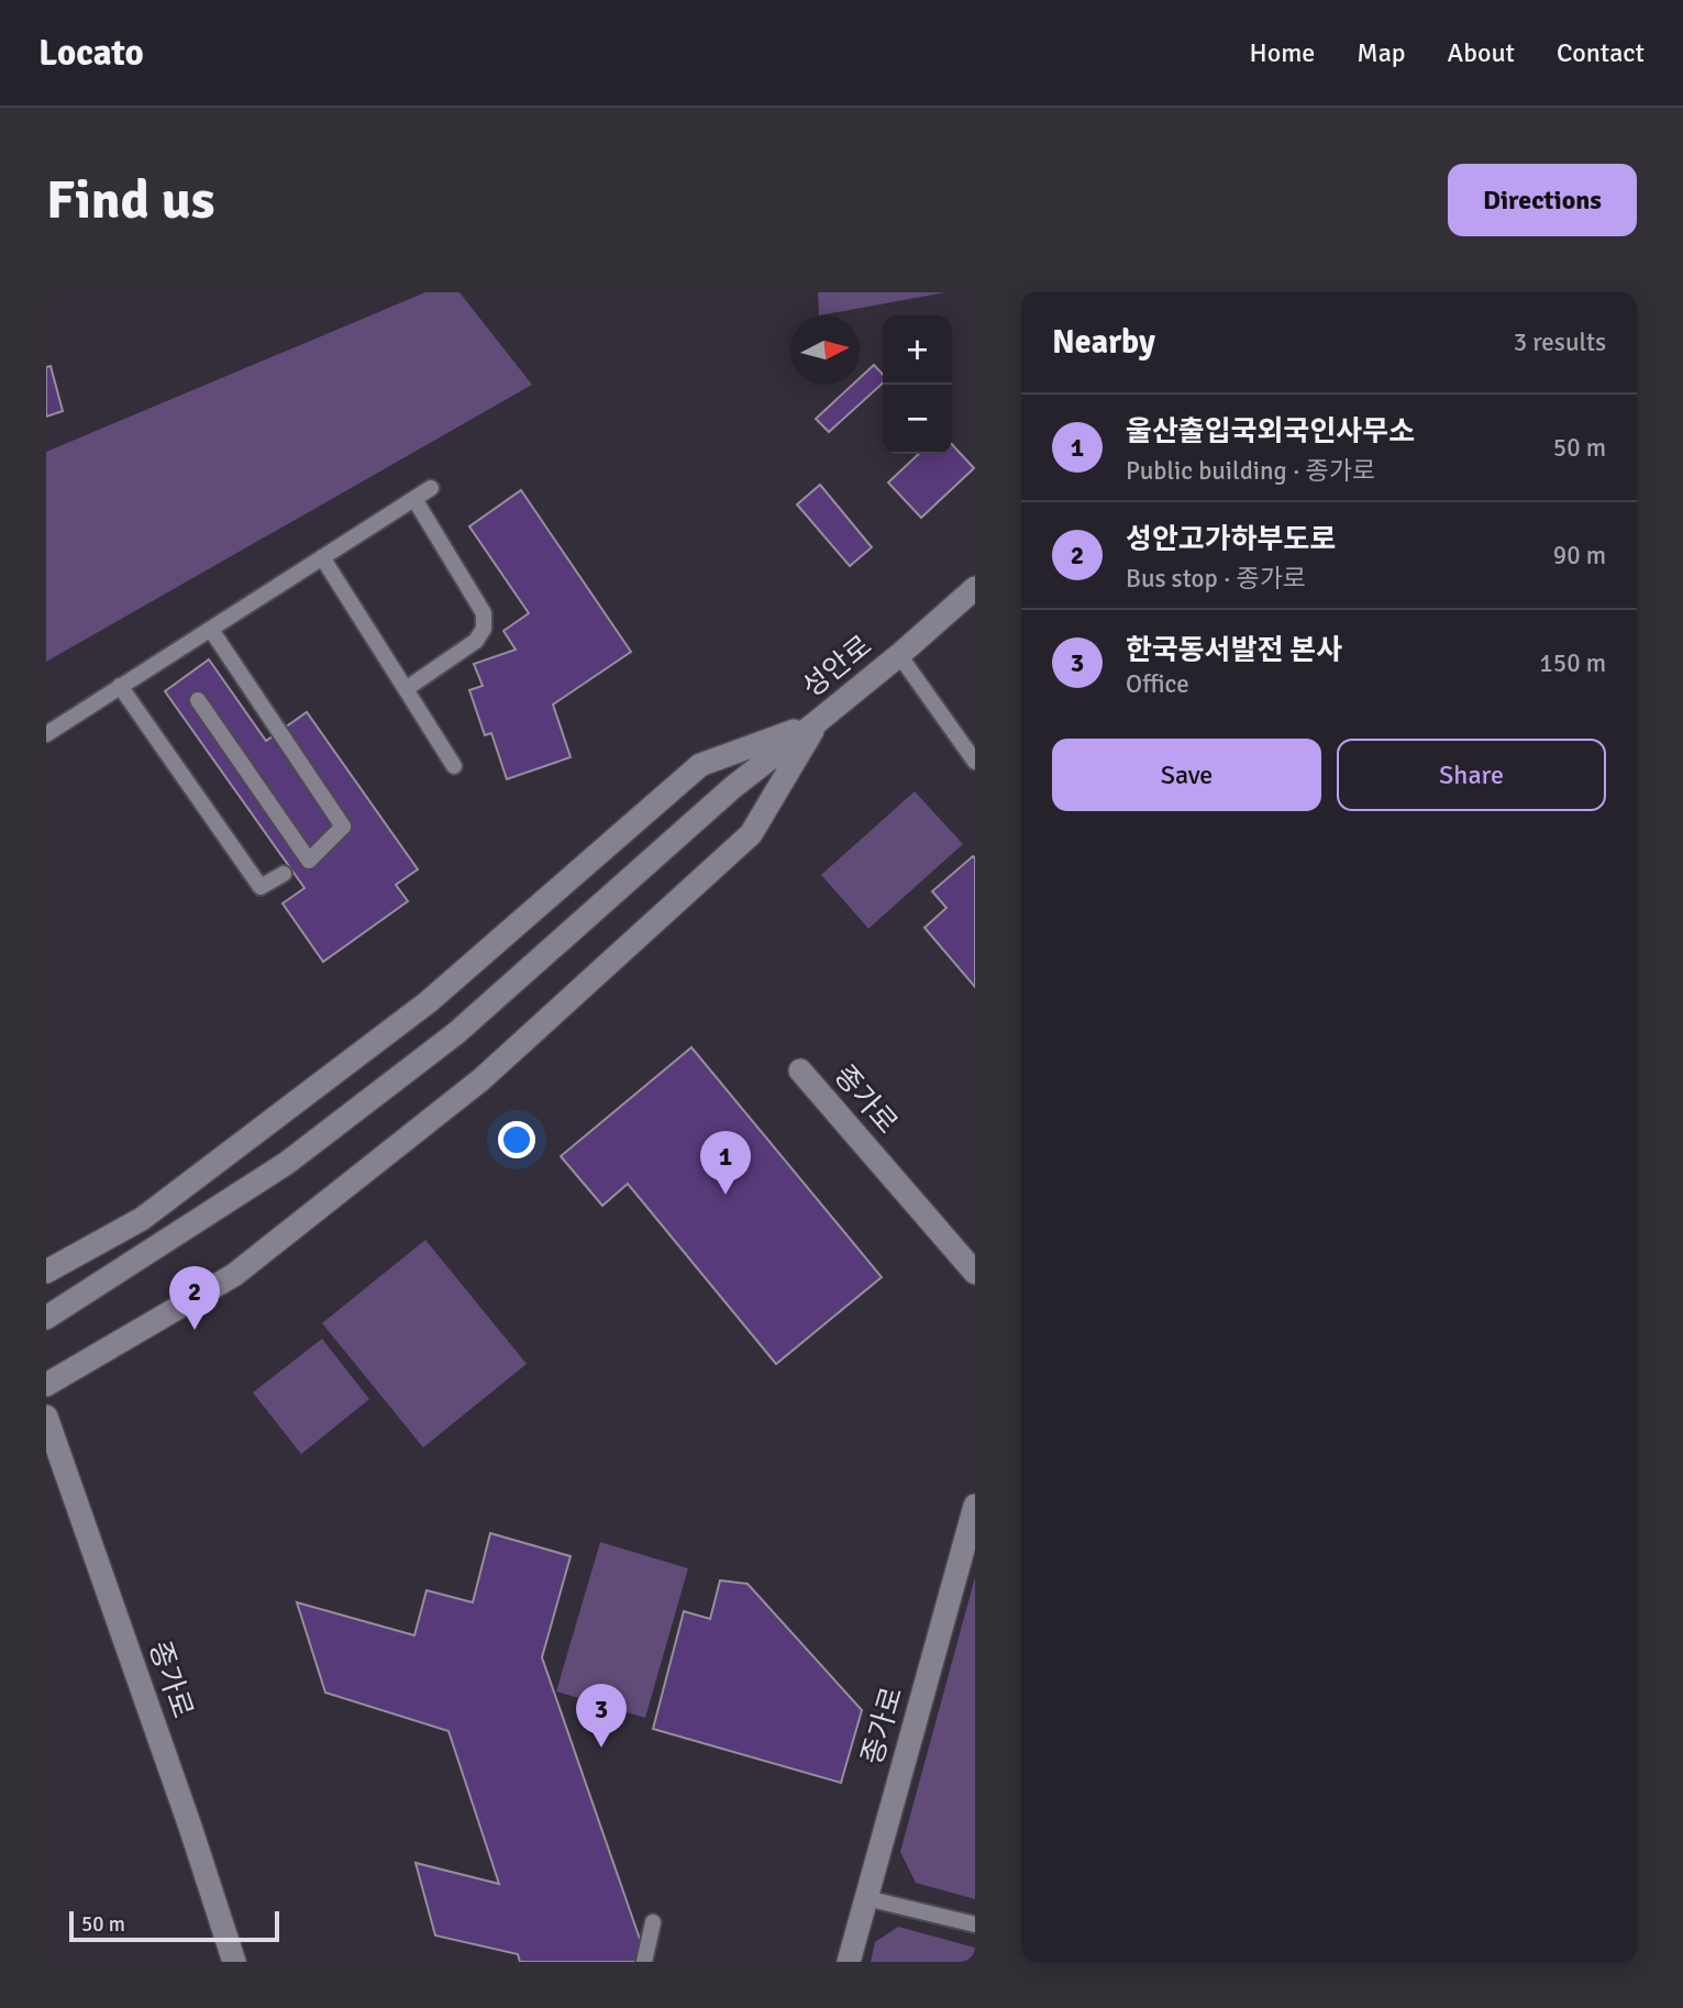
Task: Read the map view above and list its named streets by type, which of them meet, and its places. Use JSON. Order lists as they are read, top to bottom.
{
  "streets": {
    "street": ["성안로", "종가로"]
  },
  "scale_bar": "50 m",
  "north": "right",
  "page": {
    "header": "Locato",
    "nav": [
      "Home",
      "Map",
      "About",
      "Contact"
    ],
    "buttons": [
      "Directions",
      ["Save", "Share"]
    ],
    "title": "Find us",
    "heading": ["Nearby", "3 results"],
    "map_buttons": ["+", "−"],
    "list": [
      {
        "mark": "1",
        "name": "울산출입국외국인사무소",
        "note": "Public building · 종가로",
        "value": "50 m"
      },
      {
        "mark": "2",
        "name": "성안고가하부도로",
        "note": "Bus stop · 종가로",
        "value": "90 m"
      },
      {
        "mark": "3",
        "name": "한국동서발전 본사",
        "note": "Office",
        "value": "150 m"
      }
    ],
    "pins": ["1", "2", "3"],
    "scale": "50 m"
  }
}
